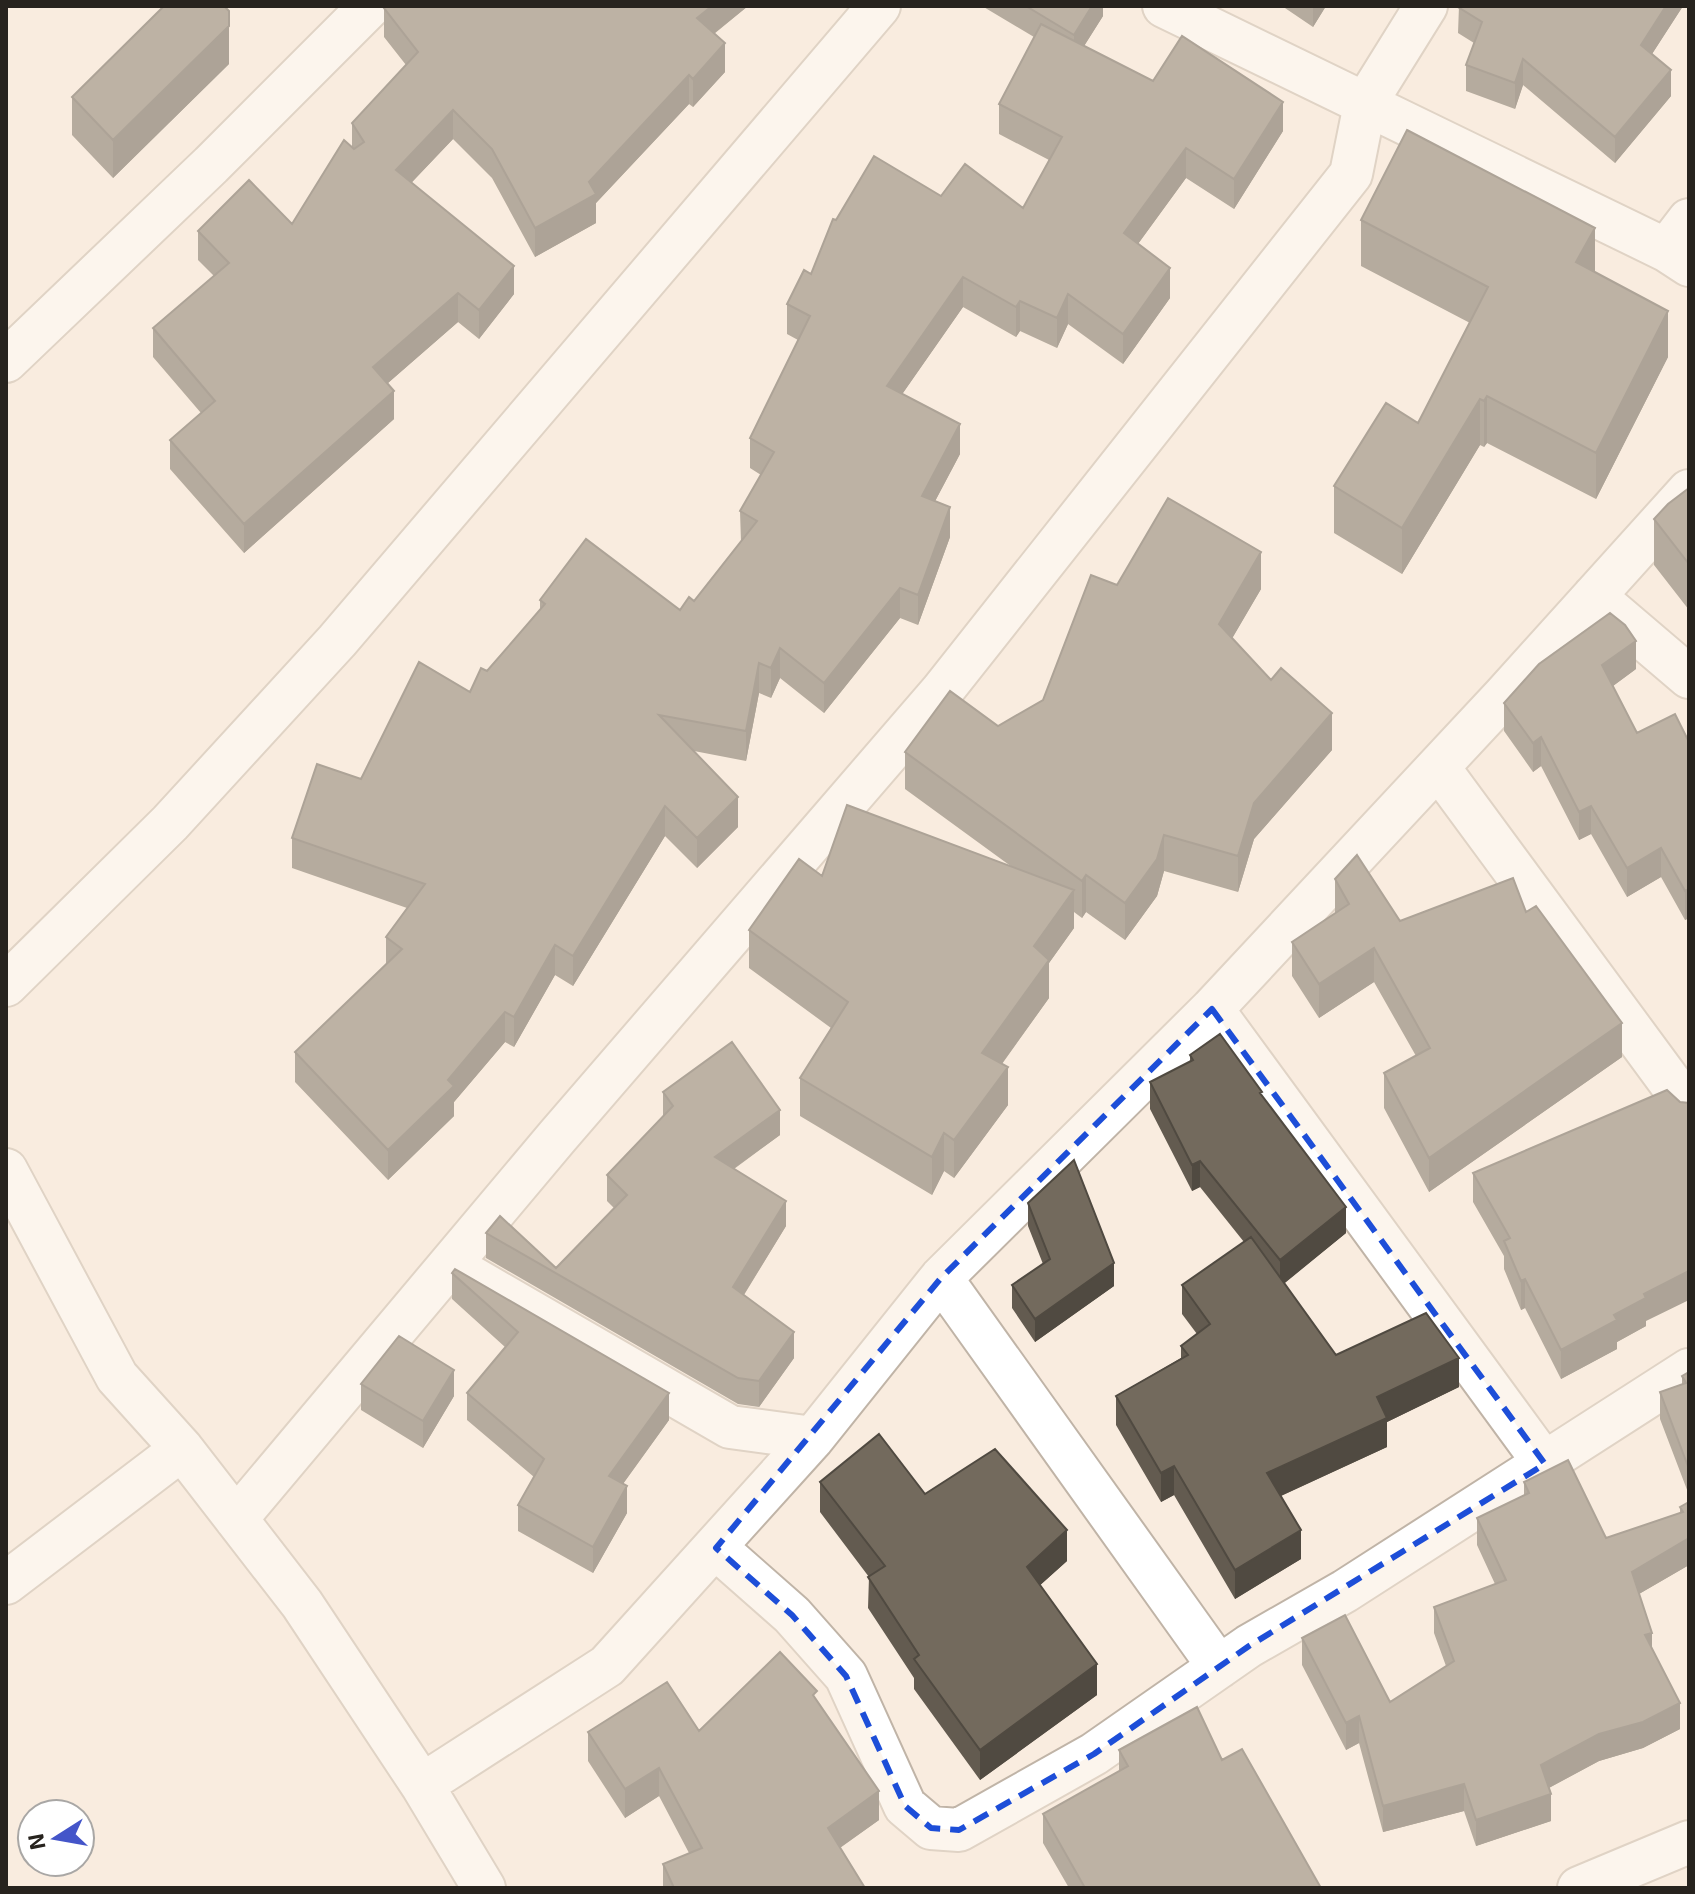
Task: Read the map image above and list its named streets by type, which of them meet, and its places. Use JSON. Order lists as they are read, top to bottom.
{
  "north": "left"
}
